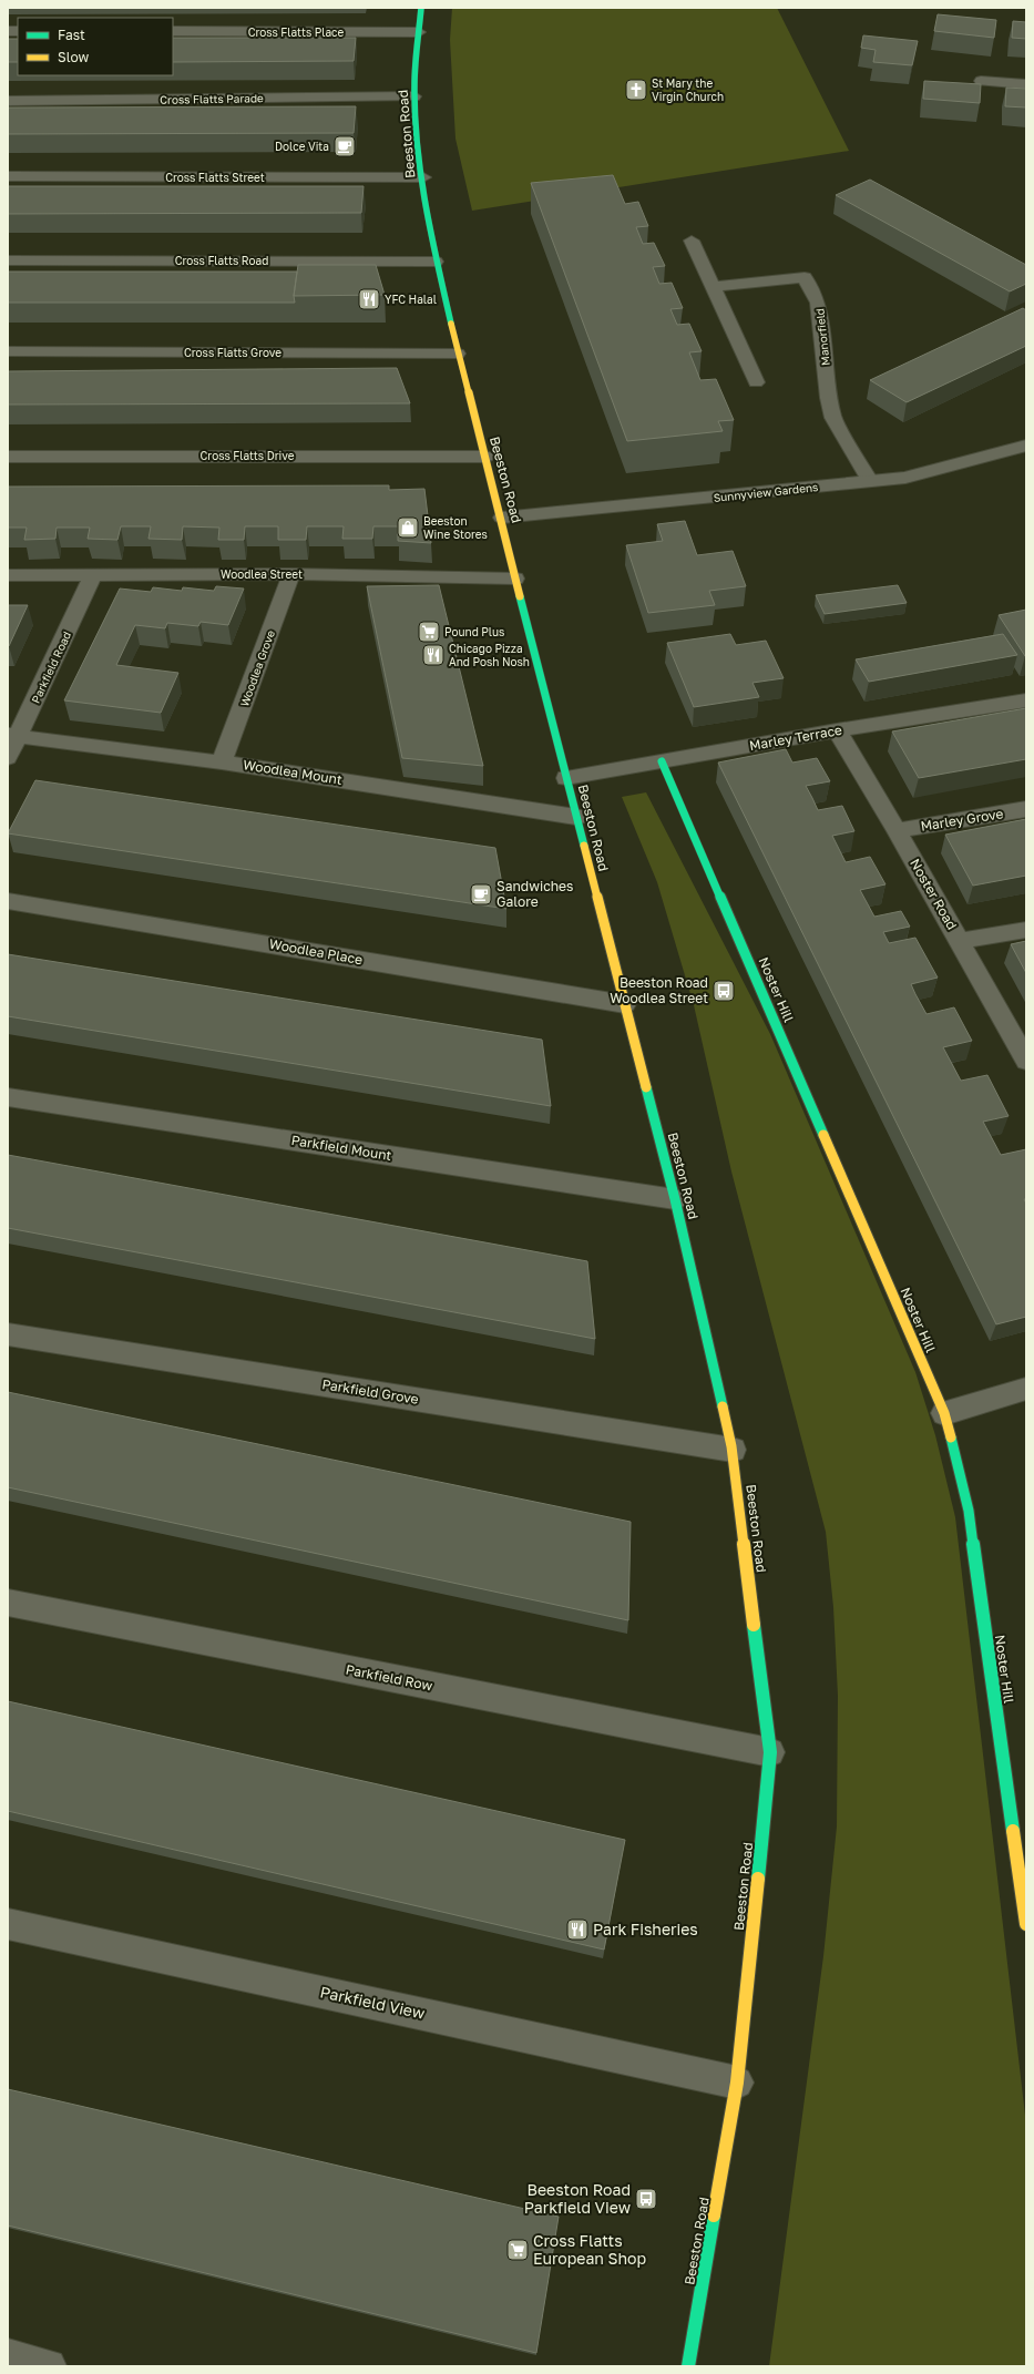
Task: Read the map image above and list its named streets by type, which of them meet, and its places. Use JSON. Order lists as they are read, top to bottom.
{
  "streets": {
    "street": [
      "Cross Flatts Place",
      "Cross Flatts Parade",
      "Beeston Road",
      "Cross Flatts Street",
      "Cross Flatts Road",
      "Manorfield",
      "Cross Flatts Grove",
      "Cross Flatts Drive",
      "Sunnyview Gardens",
      "Woodlea Street",
      "Parkfield Road",
      "Woodlea Grove",
      "Marley Terrace",
      "Woodlea Mount",
      "Marley Grove",
      "Noster Road",
      "Woodlea Place",
      "Noster Hill",
      "Parkfield Mount",
      "Parkfield Grove",
      "Parkfield Row",
      "Parkfield View"
    ]
  },
  "crossings": [
    ["Cross Flatts Place", "Beeston Road"],
    ["Cross Flatts Parade", "Beeston Road"],
    ["Beeston Road", "Cross Flatts Street"],
    ["Beeston Road", "Cross Flatts Road"],
    ["Beeston Road", "Cross Flatts Grove"],
    ["Beeston Road", "Cross Flatts Drive"],
    ["Beeston Road", "Sunnyview Gardens"],
    ["Beeston Road", "Woodlea Street"],
    ["Beeston Road", "Marley Terrace"],
    ["Beeston Road", "Woodlea Mount"],
    ["Beeston Road", "Woodlea Place"],
    ["Beeston Road", "Parkfield Mount"],
    ["Beeston Road", "Parkfield Grove"],
    ["Beeston Road", "Parkfield Row"],
    ["Beeston Road", "Parkfield View"],
    ["Manorfield", "Sunnyview Gardens"],
    ["Woodlea Street", "Parkfield Road"],
    ["Woodlea Street", "Woodlea Grove"],
    ["Parkfield Road", "Woodlea Mount"],
    ["Woodlea Grove", "Woodlea Mount"],
    ["Marley Terrace", "Noster Road"],
    ["Marley Terrace", "Noster Hill"],
    ["Marley Grove", "Noster Road"]
  ],
  "places": {
    "church": ["St Mary the Virgin Church"],
    "cafe": ["Dolce Vita", "Sandwiches Galore"],
    "restaurant": ["YFC Halal", "Chicago Pizza And Posh Nosh", "Park Fisheries"],
    "shop": ["Beeston Wine Stores"],
    "supermarket": ["Pound Plus", "Cross Flatts European Shop"],
    "bus stop": ["Beeston Road Woodlea Street", "Beeston Road Parkfield View"]
  },
  "legend": ["Fast", "Slow"]
}
